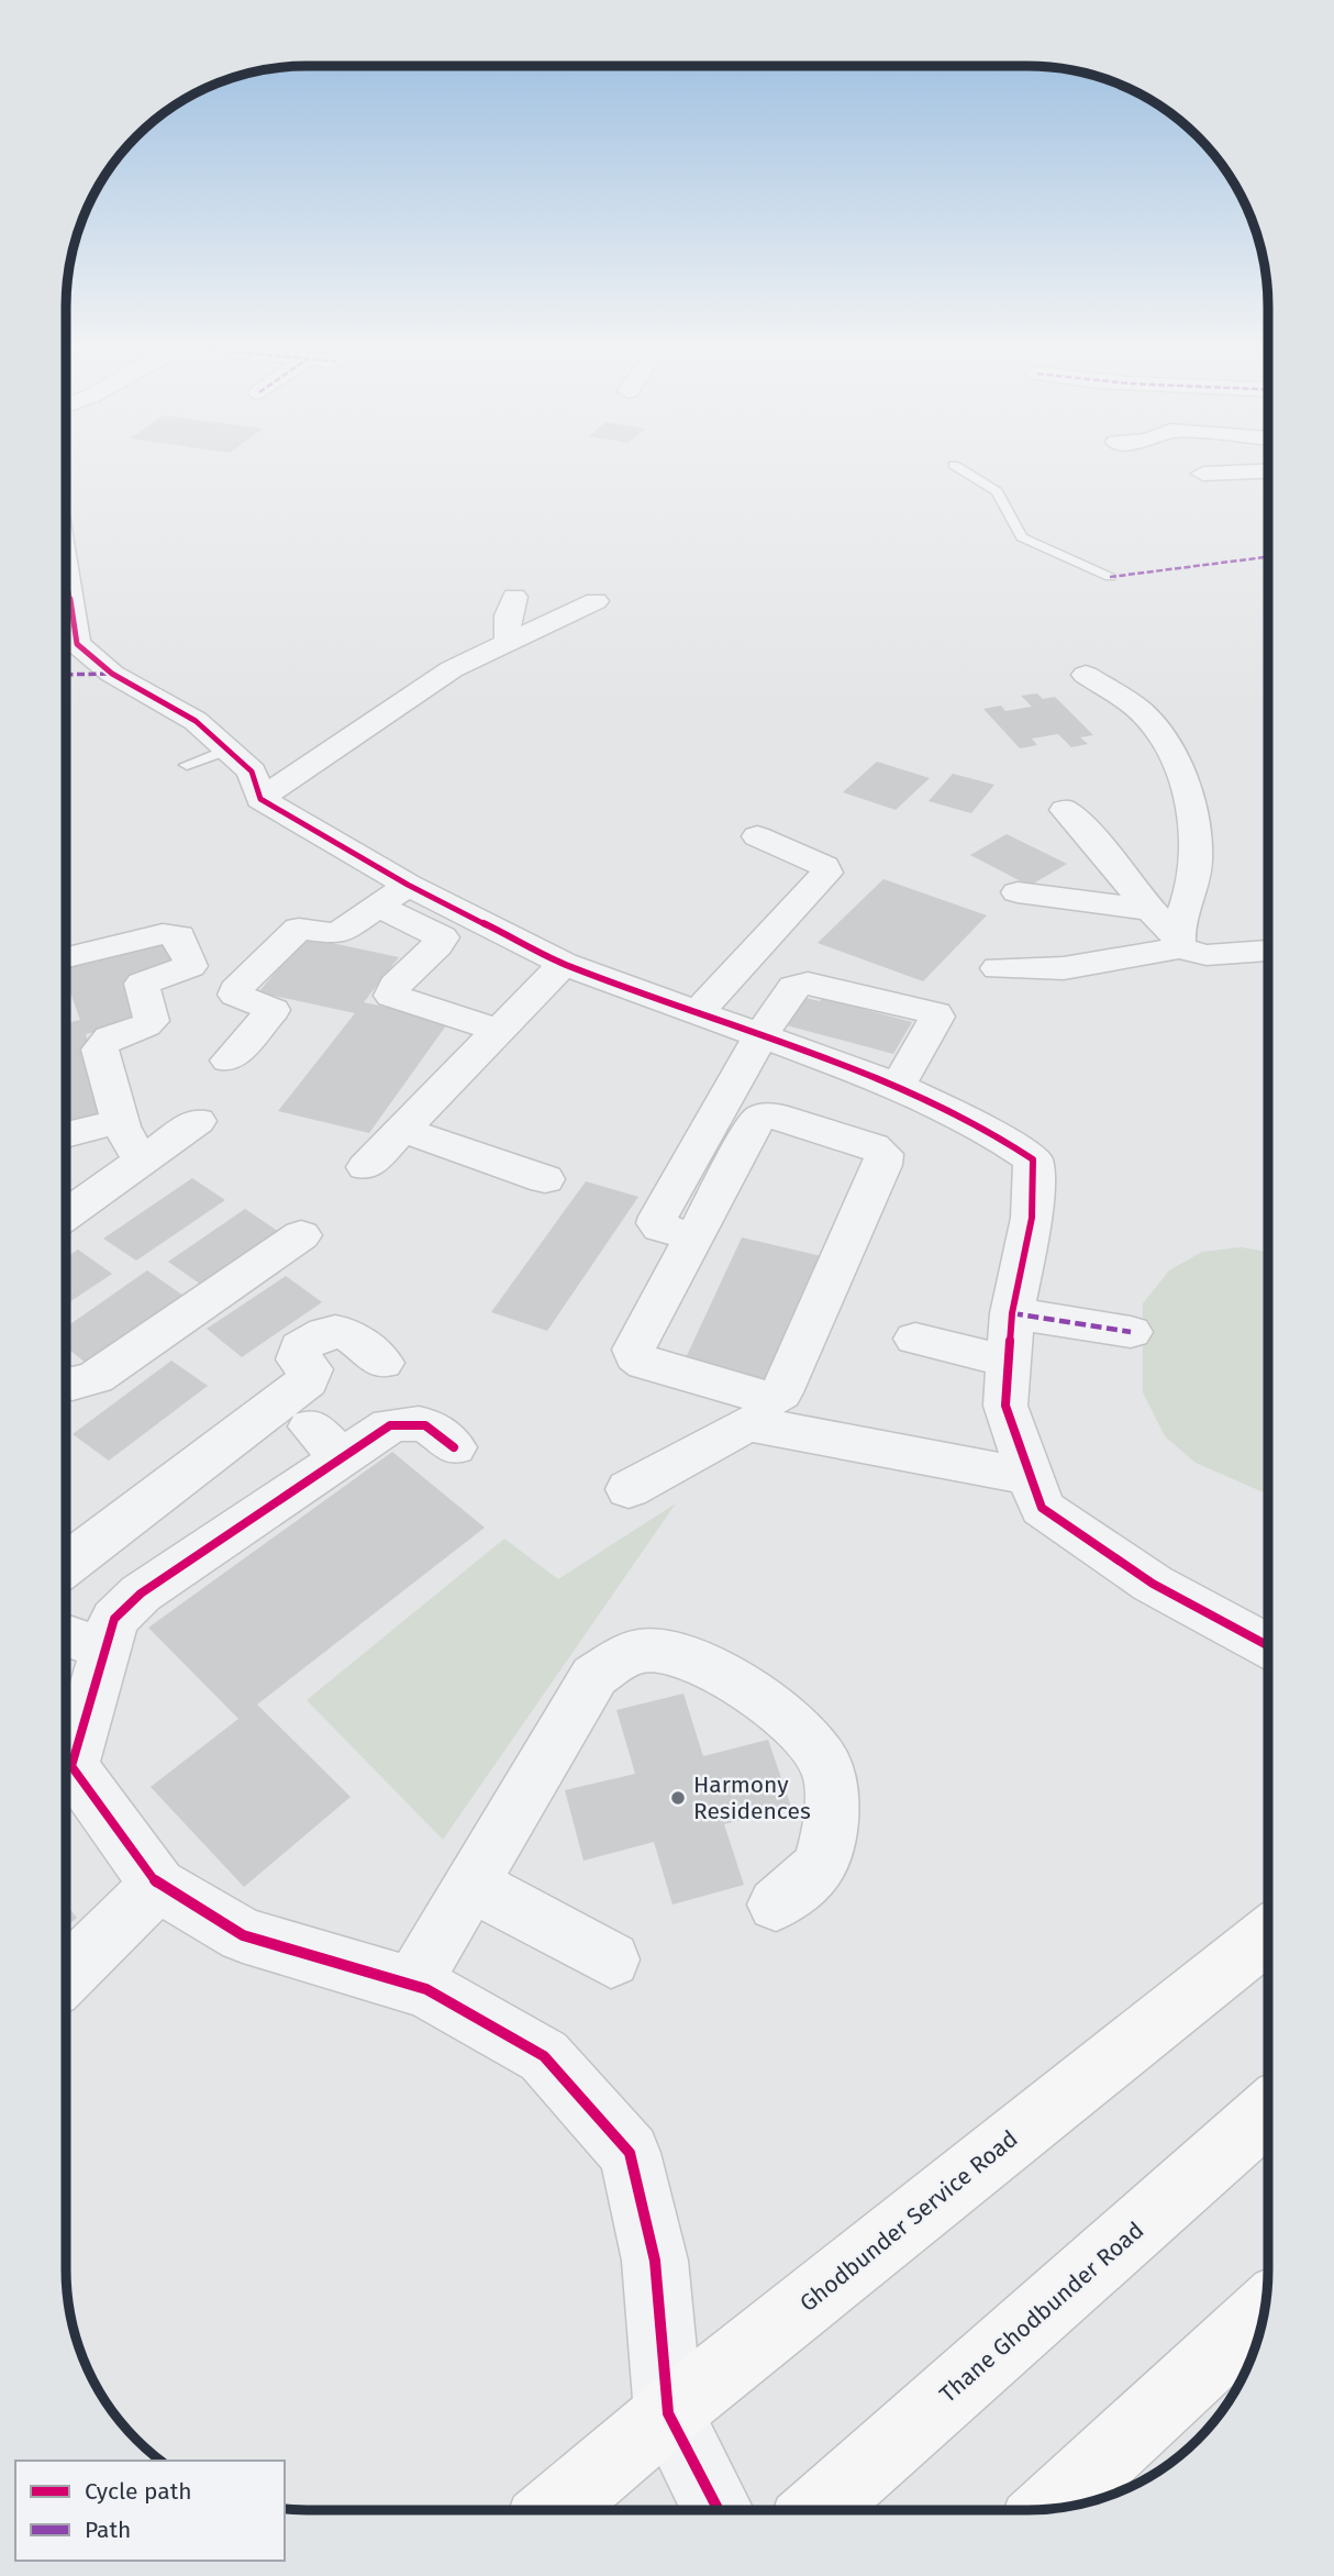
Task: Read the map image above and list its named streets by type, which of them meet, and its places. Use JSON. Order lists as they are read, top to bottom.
{
  "streets": {
    "street": ["Ghodbunder Service Road", "Thane Ghodbunder Road"]
  },
  "places": ["Harmony Residences"],
  "legend": ["Cycle path", "Path"]
}
